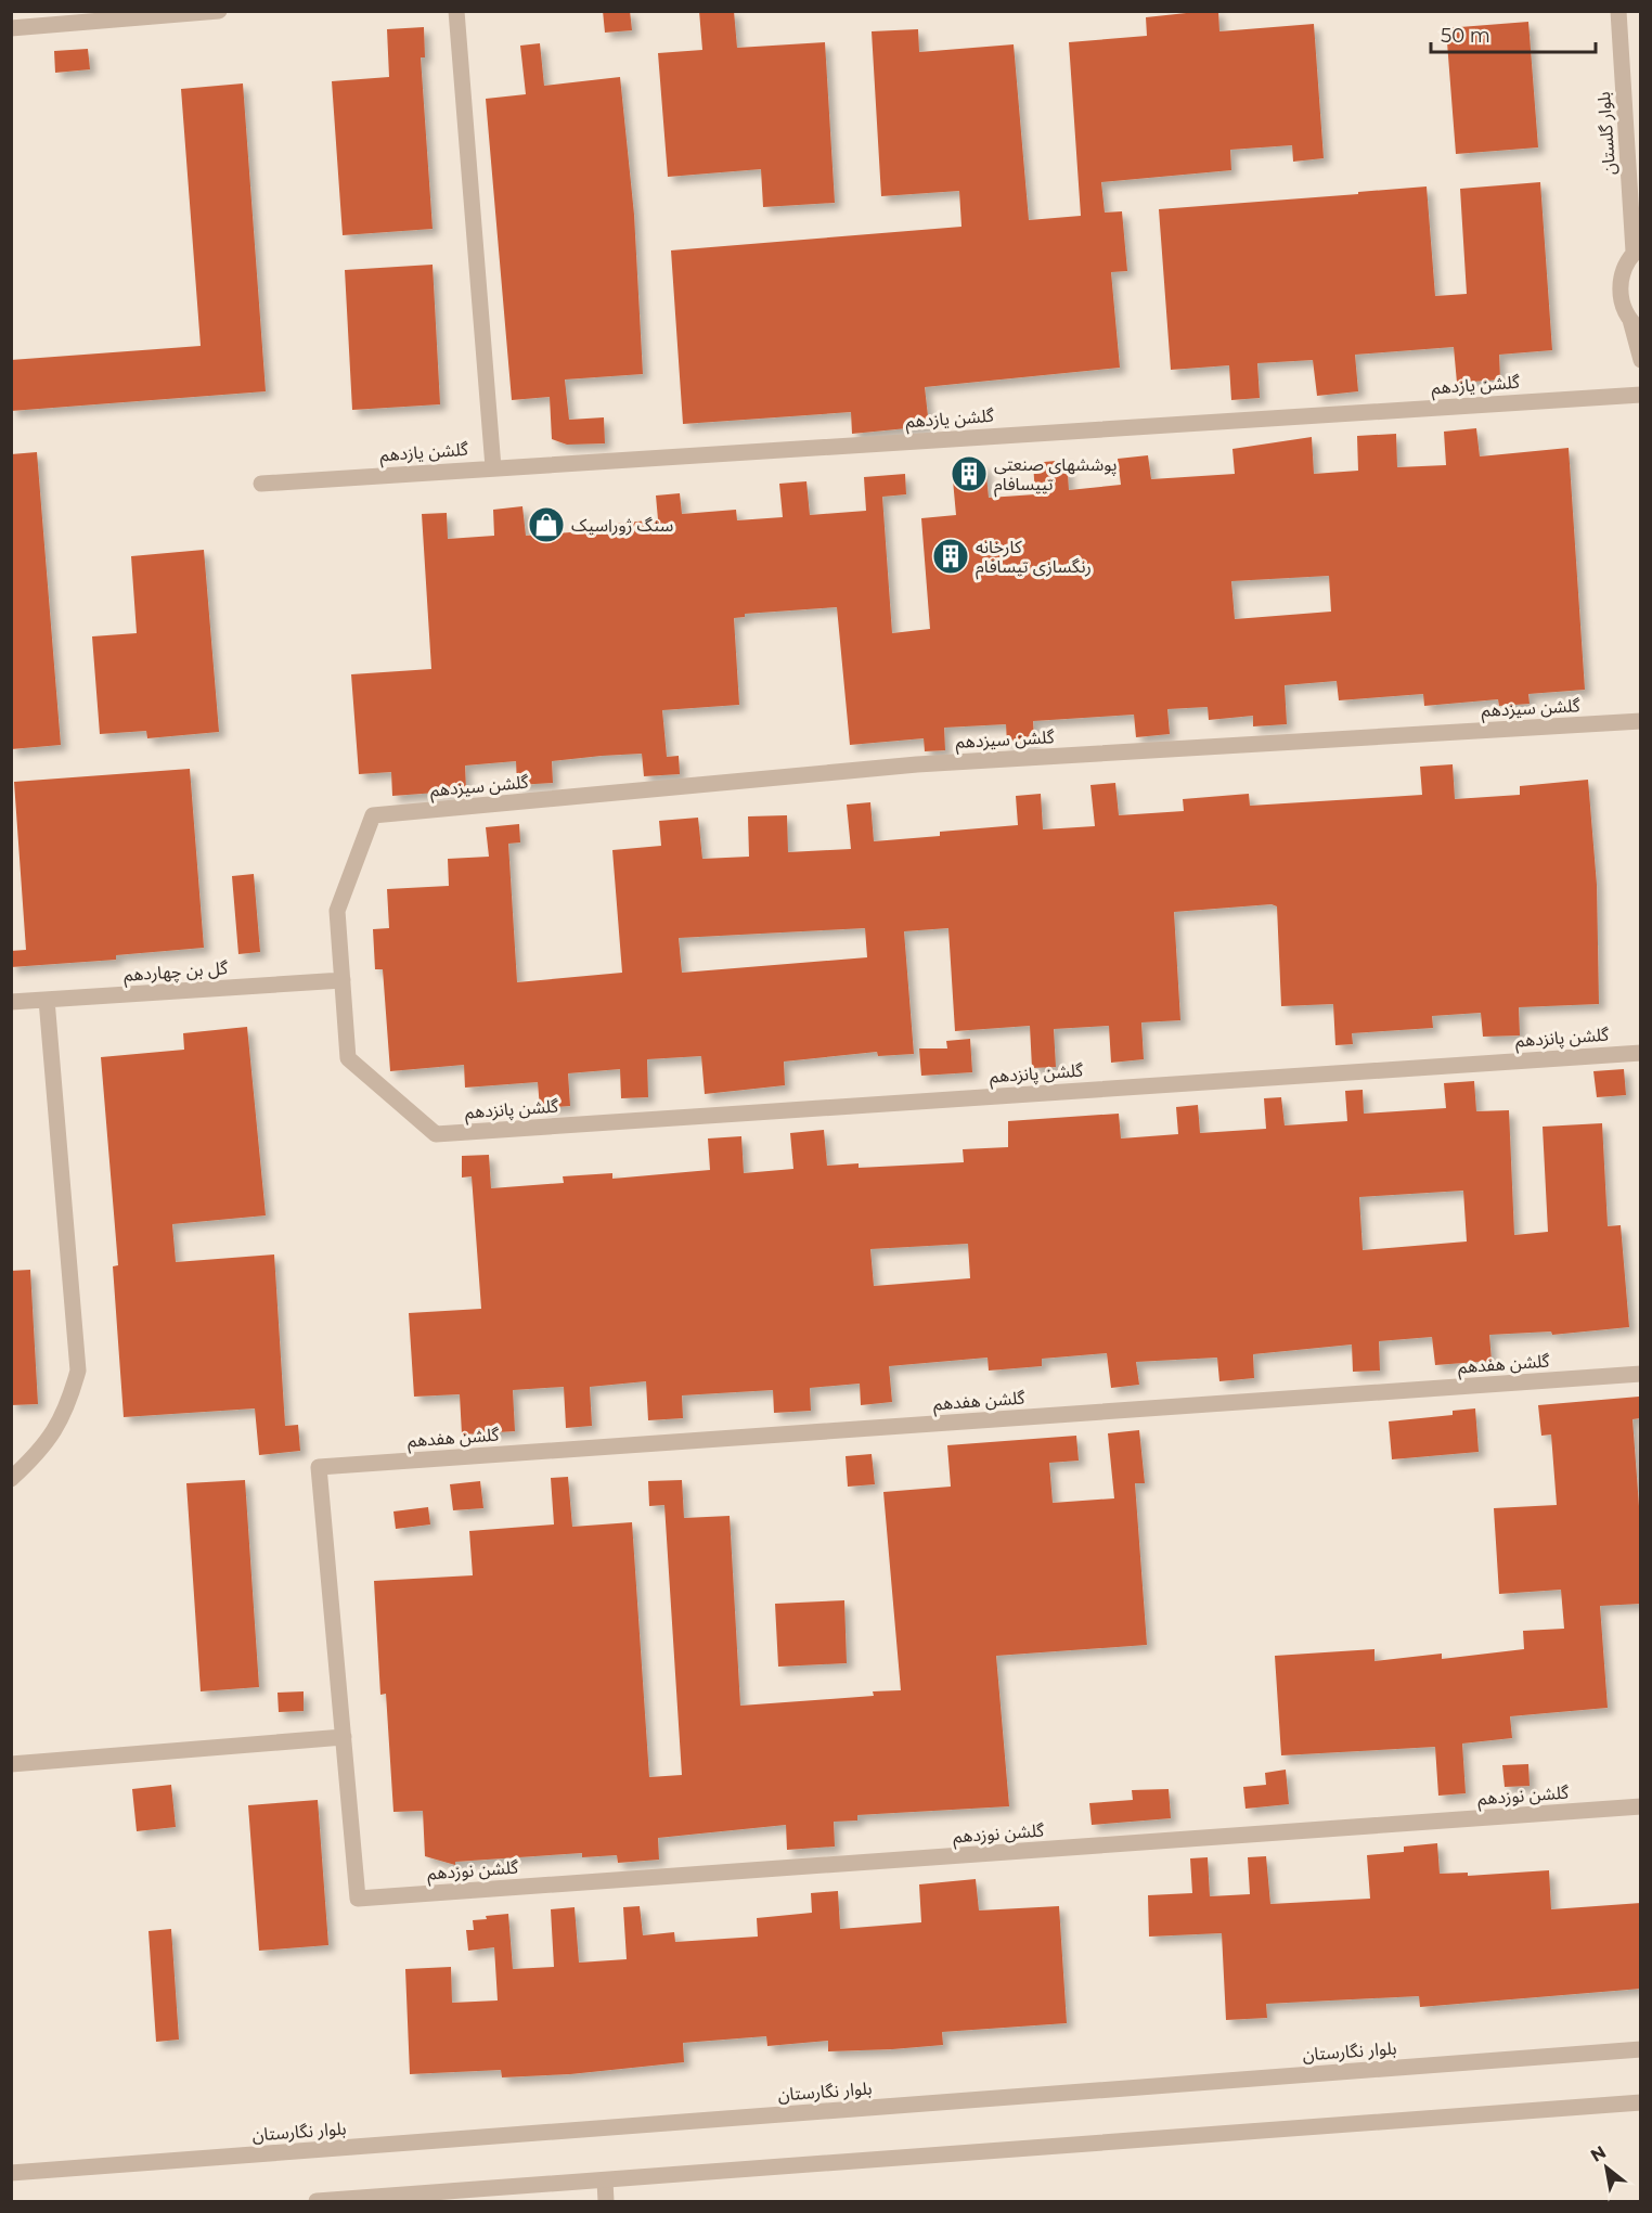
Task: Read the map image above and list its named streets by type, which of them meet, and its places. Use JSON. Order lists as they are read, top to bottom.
{
  "streets": {
    "street": [
      "بلوار گلستان",
      "گلشن یازدهم",
      "گلشن سیزدهم",
      "گل بن چهاردهم",
      "گلشن پانزدهم",
      "گلشن هفدهم",
      "گلشن نوزدهم",
      "بلوار نگارستان"
    ]
  },
  "crossings": [
    ["گلشن سیزدهم", "گل بن چهاردهم"],
    ["گلشن سیزدهم", "گلشن پانزدهم"],
    ["گل بن چهاردهم", "گلشن پانزدهم"],
    ["گلشن هفدهم", "گلشن نوزدهم"]
  ],
  "places": {
    "building": ["پوششهای صنعتی تییسافام", "کارخانه رنگسازی تیسافام"],
    "shop": ["سنگ ژوراسیک"]
  },
  "scale_bar": "50 m",
  "north": "top left"
}
